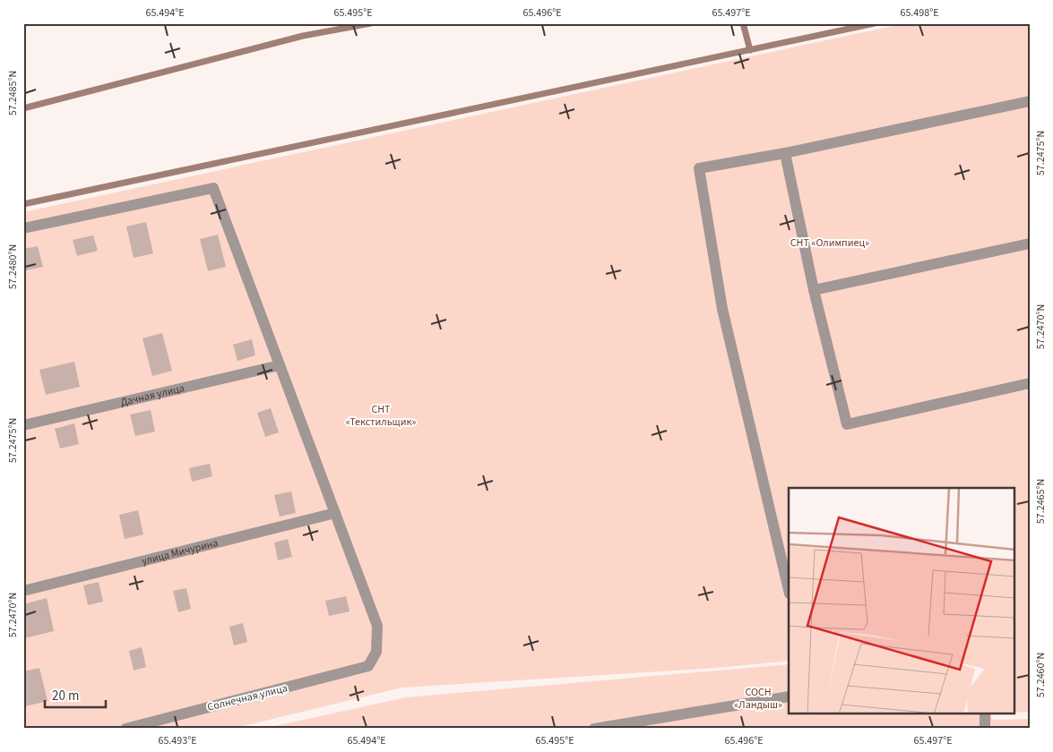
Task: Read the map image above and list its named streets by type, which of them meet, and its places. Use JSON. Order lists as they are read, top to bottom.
{
  "streets": {
    "street": ["Дачная улица", "улица Мичурина", "Солнечная улица"]
  },
  "crossings": [
    ["улица Мичурина", "Солнечная улица"]
  ],
  "parks": ["СНТ «Олимпиец»", "СНТ «Текстильщик»", "СОСН «Ландыш»"],
  "scale_bar": "20 m",
  "coordinates": [
    "65.494°E",
    "65.495°E",
    "65.496°E",
    "65.497°E",
    "65.498°E",
    "57.2485°N",
    "57.2475°N",
    "57.2480°N",
    "57.2470°N",
    "57.2465°N",
    "57.2460°N",
    "65.493°E"
  ]
}
